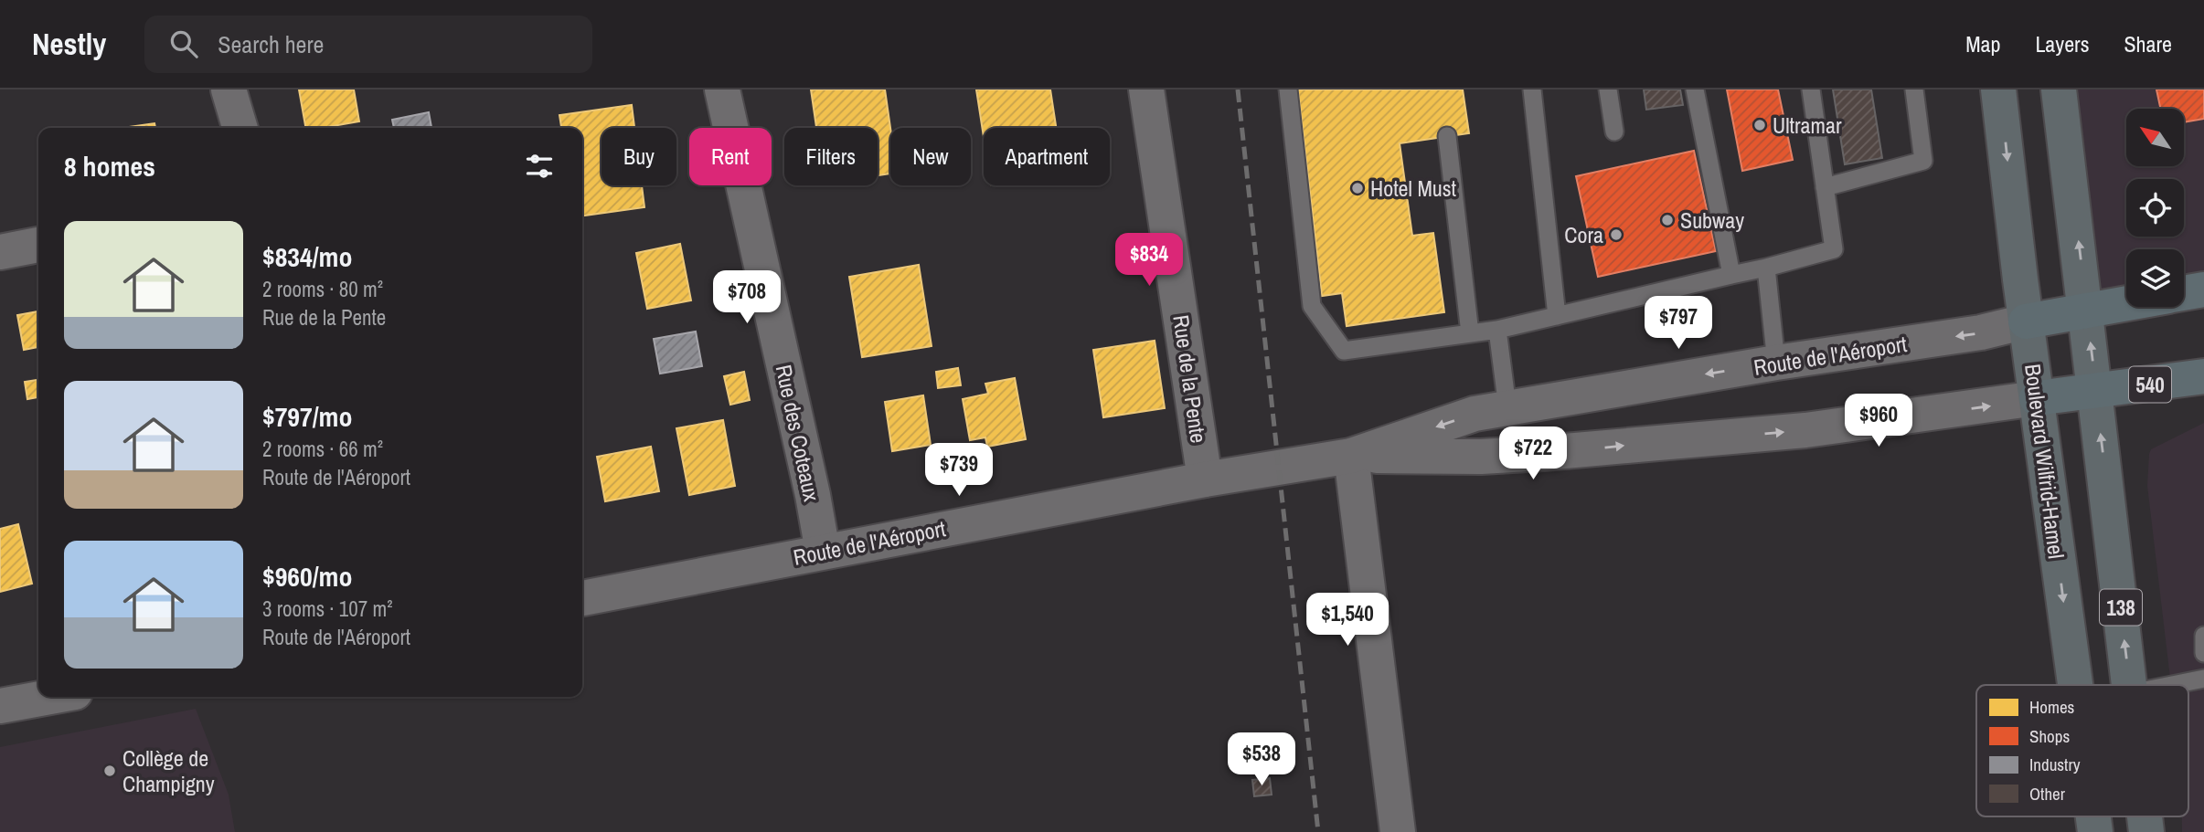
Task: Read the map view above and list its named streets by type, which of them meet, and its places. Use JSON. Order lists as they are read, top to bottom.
{
  "streets": {
    "highway": ["Route de l'Aéroport", "540"],
    "main road": [
      "Rue de la Pente",
      "Rue des Coteaux",
      "Boulevard Wilfrid-Hamel",
      "138"
    ]
  },
  "crossings": [
    ["Route de l'Aéroport", "Rue de la Pente"],
    ["Route de l'Aéroport", "540"],
    ["Route de l'Aéroport", "Rue des Coteaux"],
    ["Route de l'Aéroport", "Boulevard Wilfrid-Hamel"],
    ["Route de l'Aéroport", "138"],
    ["540", "138"]
  ],
  "places": [
    "Ultramar",
    "Hotel Must",
    "Subway",
    "Cora",
    "Collège de Champigny"
  ],
  "legend": [
    "Homes",
    "Shops",
    "Industry",
    "Other"
  ],
  "north": "top left",
  "page": {
    "header": "Nestly",
    "search": "Search here",
    "nav": ["Map", "Layers", "Share"],
    "chip": [
      "Buy",
      "Rent",
      "Filters",
      "New",
      "Apartment"
    ],
    "heading": "8 homes",
    "list": [
      {
        "name": "$834/mo",
        "note": "2 rooms · 80 m² · Rue de la Pente"
      },
      {
        "name": "$797/mo",
        "note": "2 rooms · 66 m² · Route de l'Aéroport"
      },
      {
        "name": "$960/mo",
        "note": "3 rooms · 107 m² · Route de l'Aéroport"
      }
    ],
    "price": [
      "$834",
      "$708",
      "$797",
      "$960",
      "$722",
      "$739",
      "$1,540",
      "$538"
    ]
  }
}
